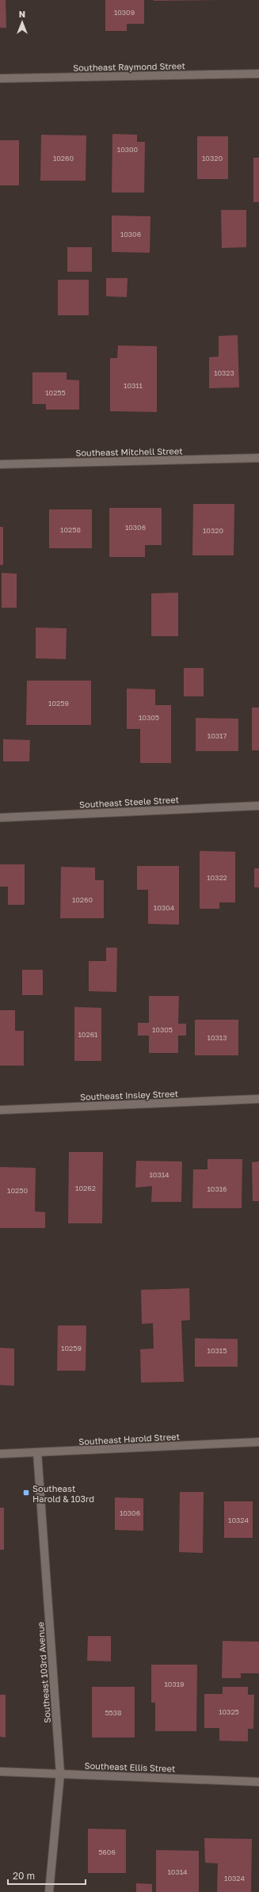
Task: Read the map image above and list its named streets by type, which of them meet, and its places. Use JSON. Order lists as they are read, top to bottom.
{
  "streets": {
    "street": [
      "Southeast Raymond Street",
      "Southeast Mitchell Street",
      "Southeast Steele Street",
      "Southeast Insley Street",
      "Southeast Harold Street",
      "Southeast 103rd Avenue",
      "Southeast Ellis Street"
    ]
  },
  "crossings": [
    ["Southeast Harold Street", "Southeast 103rd Avenue"],
    ["Southeast 103rd Avenue", "Southeast Ellis Street"]
  ],
  "places": {
    "transit": ["Southeast Harold & 103rd"]
  },
  "house_numbers": [
    "10309",
    "10300",
    "10260",
    "10320",
    "10306",
    "10323",
    "10311",
    "10255",
    "10306",
    "10258",
    "10320",
    "10259",
    "10305",
    "10317",
    "10322",
    "10260",
    "10304",
    "10305",
    "10261",
    "10313",
    "10314",
    "10262",
    "10316",
    "10250",
    "10259",
    "10315",
    "10306",
    "10324",
    "10319",
    "10325",
    "5538",
    "5606",
    "10314",
    "10324"
  ],
  "scale_bar": "20 m",
  "north": "top"
}
